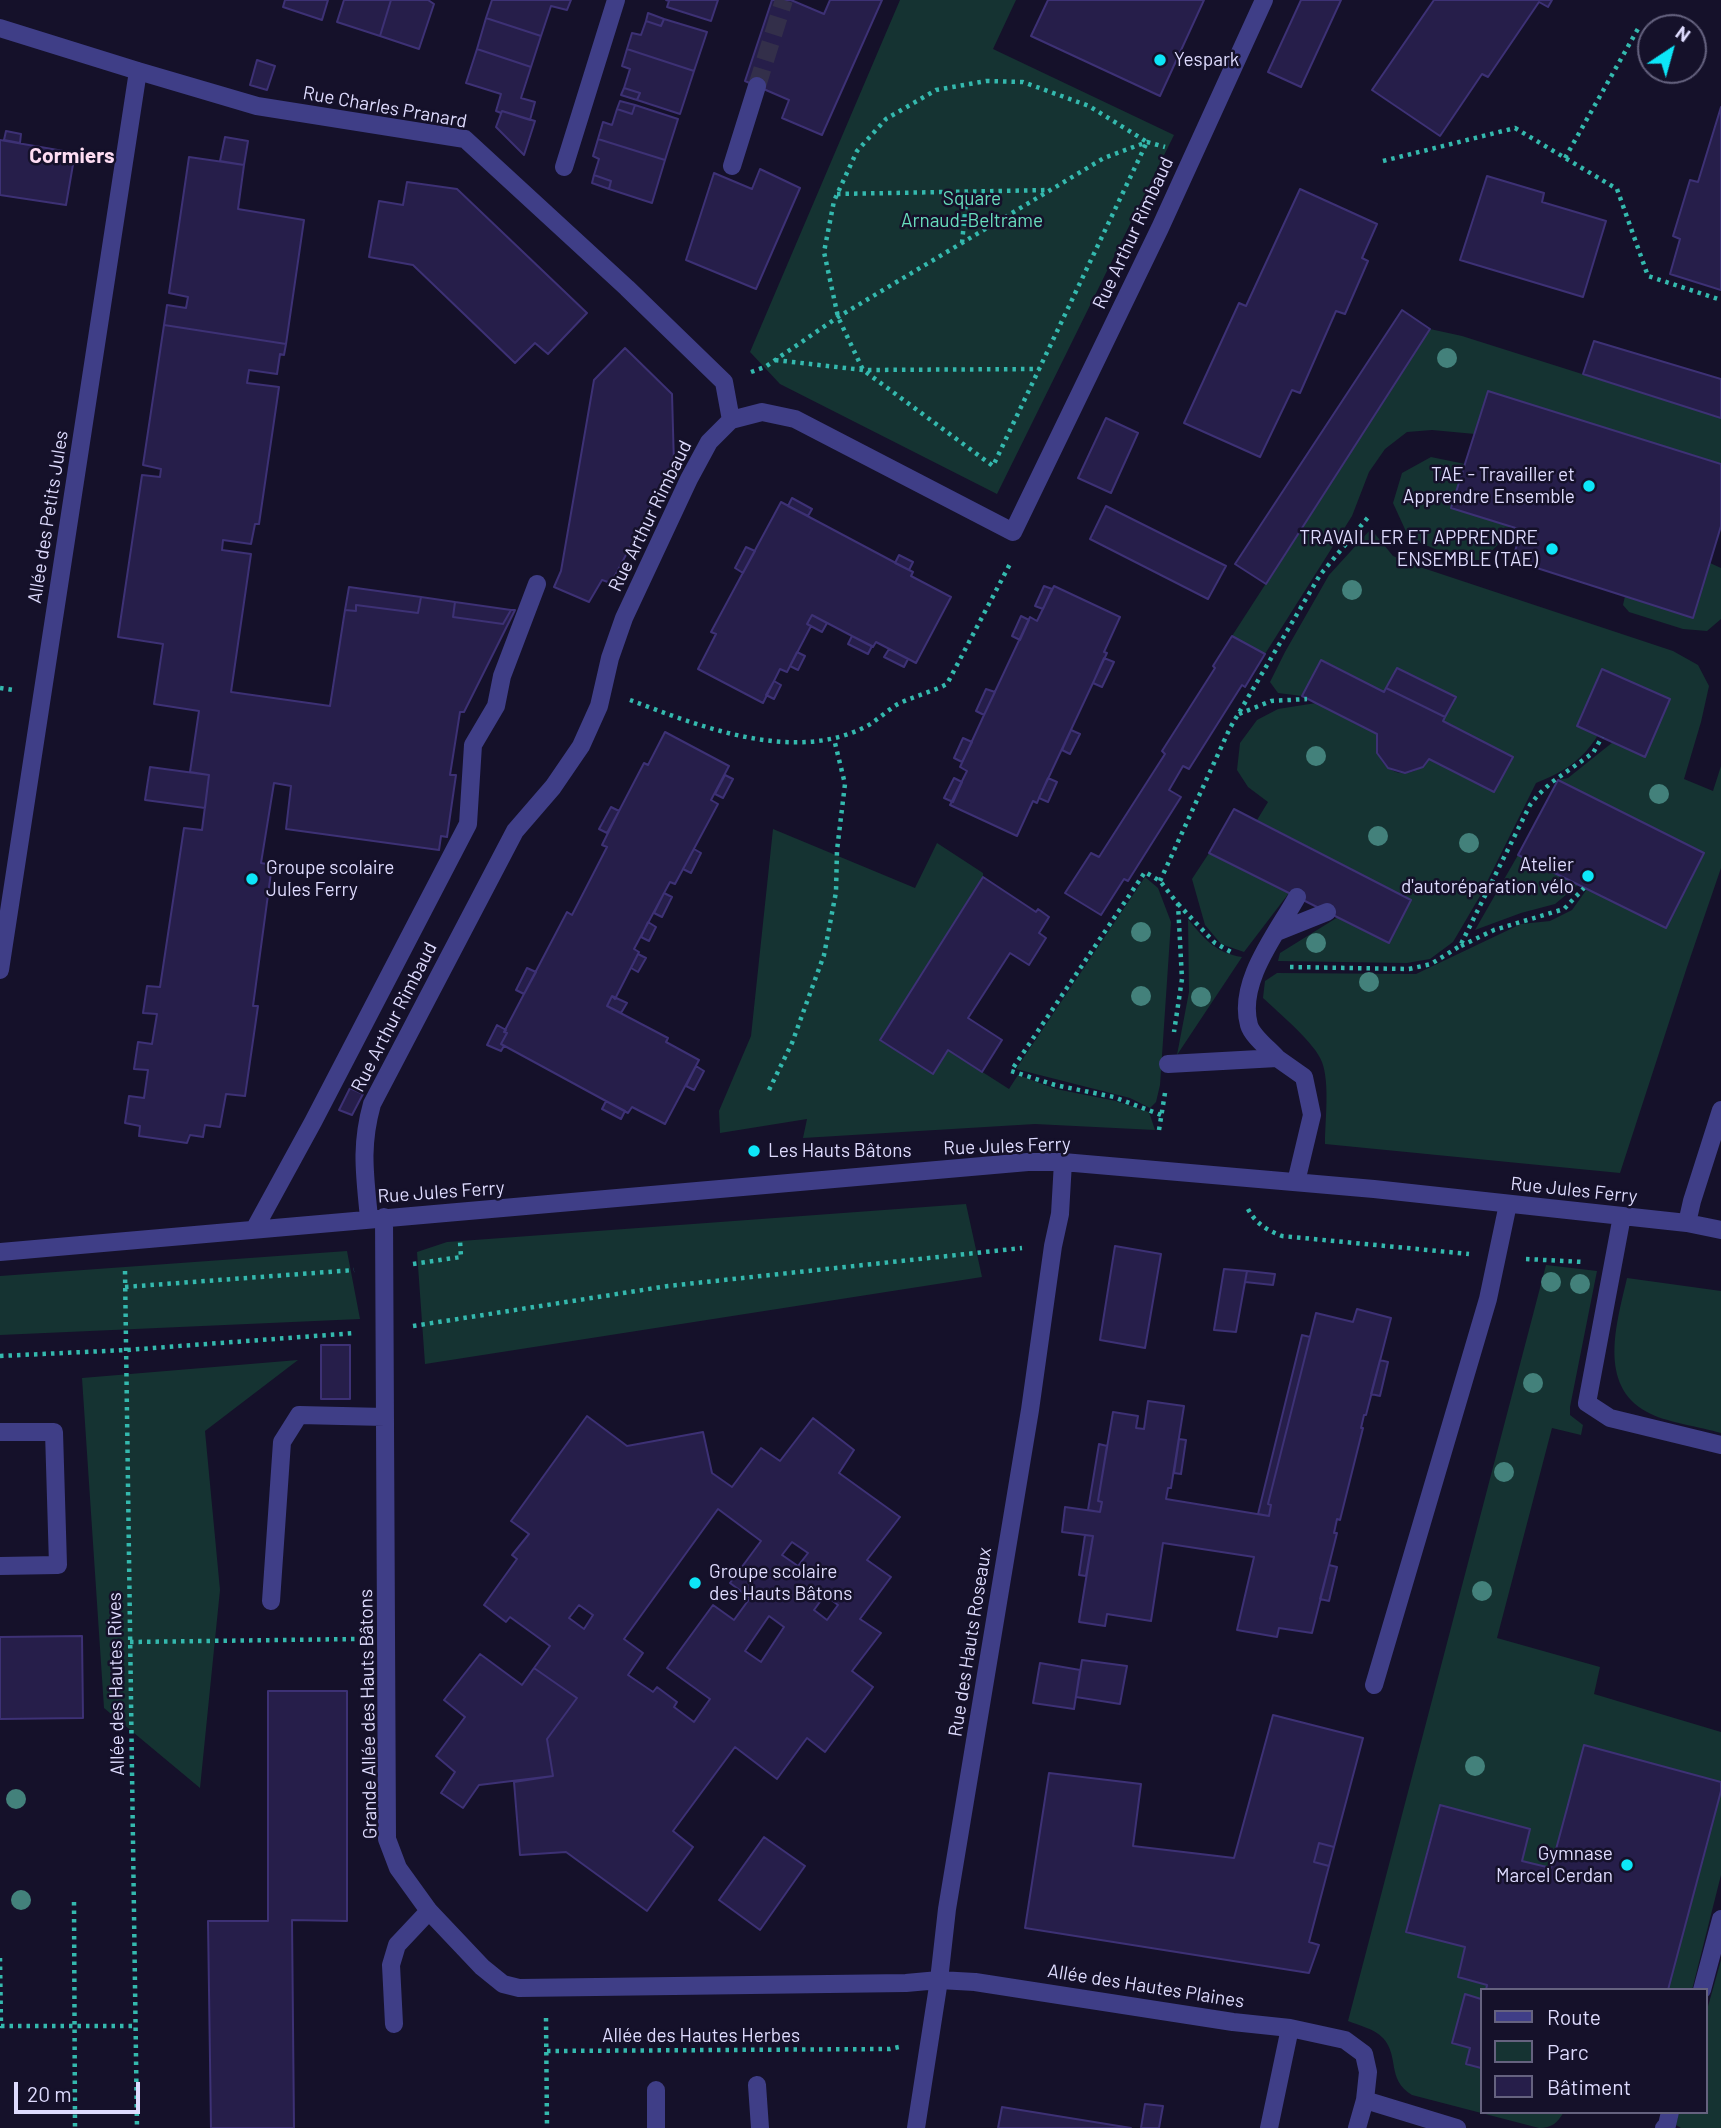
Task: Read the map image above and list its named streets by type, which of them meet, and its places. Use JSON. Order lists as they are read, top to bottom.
{
  "streets": {
    "street": [
      "Rue Charles Pranard",
      "Rue Arthur Rimbaud",
      "Allée des Petits Jules",
      "Rue Jules Ferry",
      "Rue des Hauts Roseaux",
      "Grande Allée des Hauts Bâtons",
      "Allée des Hautes Plaines"
    ],
    "path": ["Allée des Hautes Rives", "Allée des Hautes Herbes"]
  },
  "crossings": [
    ["Rue Charles Pranard", "Allée des Petits Jules"],
    ["Rue Arthur Rimbaud", "Rue Jules Ferry"],
    ["Rue Arthur Rimbaud", "Grande Allée des Hauts Bâtons"],
    ["Rue Jules Ferry", "Rue des Hauts Roseaux"],
    ["Rue Jules Ferry", "Allée des Hautes Rives"],
    ["Rue Jules Ferry", "Grande Allée des Hauts Bâtons"],
    ["Rue des Hauts Roseaux", "Grande Allée des Hauts Bâtons"],
    ["Rue des Hauts Roseaux", "Allée des Hautes Plaines"],
    ["Rue des Hauts Roseaux", "Allée des Hautes Herbes"],
    ["Grande Allée des Hauts Bâtons", "Allée des Hautes Plaines"]
  ],
  "districts": ["Cormiers"],
  "parks": ["Square Arnaud-Beltrame"],
  "places": [
    "Yespark",
    "TAE - Travailler et Apprendre Ensemble",
    "TRAVAILLER ET APPRENDRE ENSEMBLE (TAE)",
    "Atelier d'autoréparation vélo",
    "Groupe scolaire Jules Ferry",
    "Les Hauts Bâtons",
    "Groupe scolaire des Hauts Bâtons",
    "Gymnase Marcel Cerdan"
  ],
  "legend": ["Route", "Parc", "Bâtiment"],
  "scale_bar": "20 m",
  "north": "top right"
}
